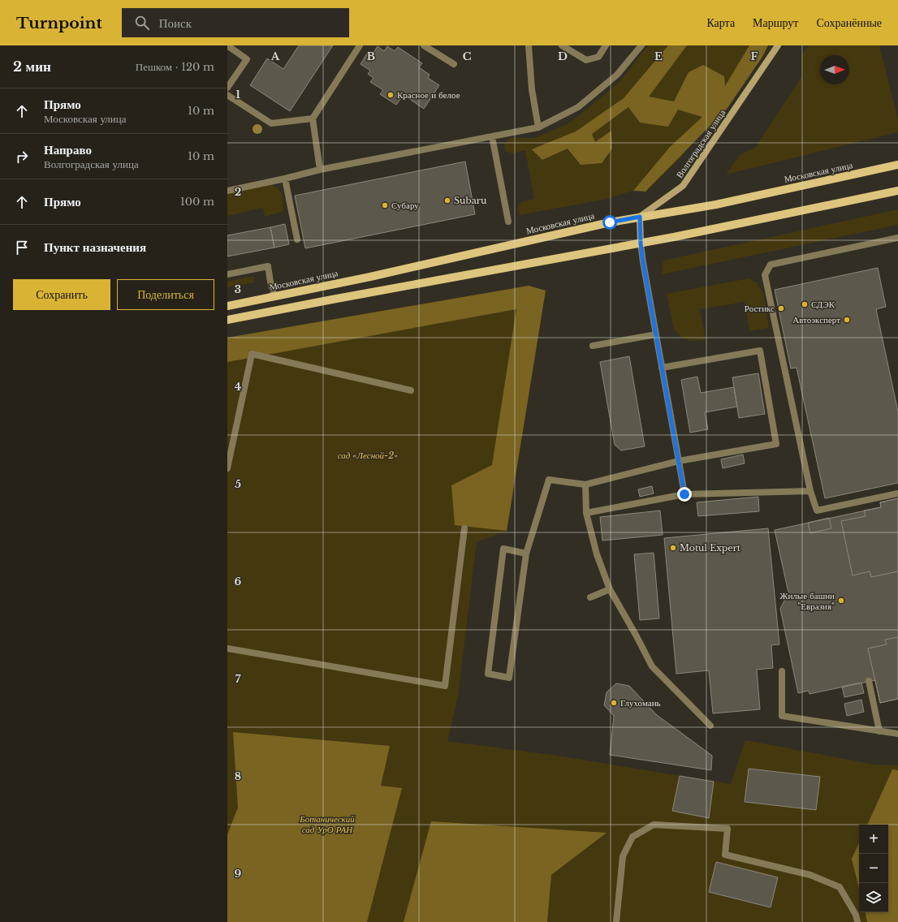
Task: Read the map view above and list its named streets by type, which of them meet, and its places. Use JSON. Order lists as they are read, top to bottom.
{
  "streets": {
    "main road": ["Московская улица"],
    "street": ["Волгоградская улица"]
  },
  "crossings": [
    ["Волгоградская улица", "Московская улица"]
  ],
  "parks": ["сад «Лесной-2»", "Ботанический сад УрО РАН"],
  "places": [
    "Красное и белое",
    "Subaru",
    "Субару",
    "СДЭК",
    "Ростикс",
    "Автоэксперт",
    "Motul Expert",
    "Жилые башни \"Евразия\"",
    "Глухомань"
  ],
  "north": "right",
  "page": {
    "header": "Turnpoint",
    "search": "Поиск",
    "nav": ["Карта", "Маршрут", "Сохранённые"],
    "heading": ["2 мин", "Пешком · 120 m"],
    "list": [
      ["Прямо", "Московская улица", "10 m"],
      ["Направо", "Волгоградская улица", "10 m"],
      ["Прямо", "100 m"],
      "Пункт назначения"
    ],
    "buttons": ["Сохранить", "Поделиться"],
    "map_buttons": ["+", "−"]
  },
  "grid": {
    "columns": [
      "A",
      "B",
      "C",
      "D",
      "E",
      "F"
    ],
    "rows": [
      "1",
      "2",
      "3",
      "4",
      "5",
      "6",
      "7",
      "8",
      "9"
    ]
  }
}
